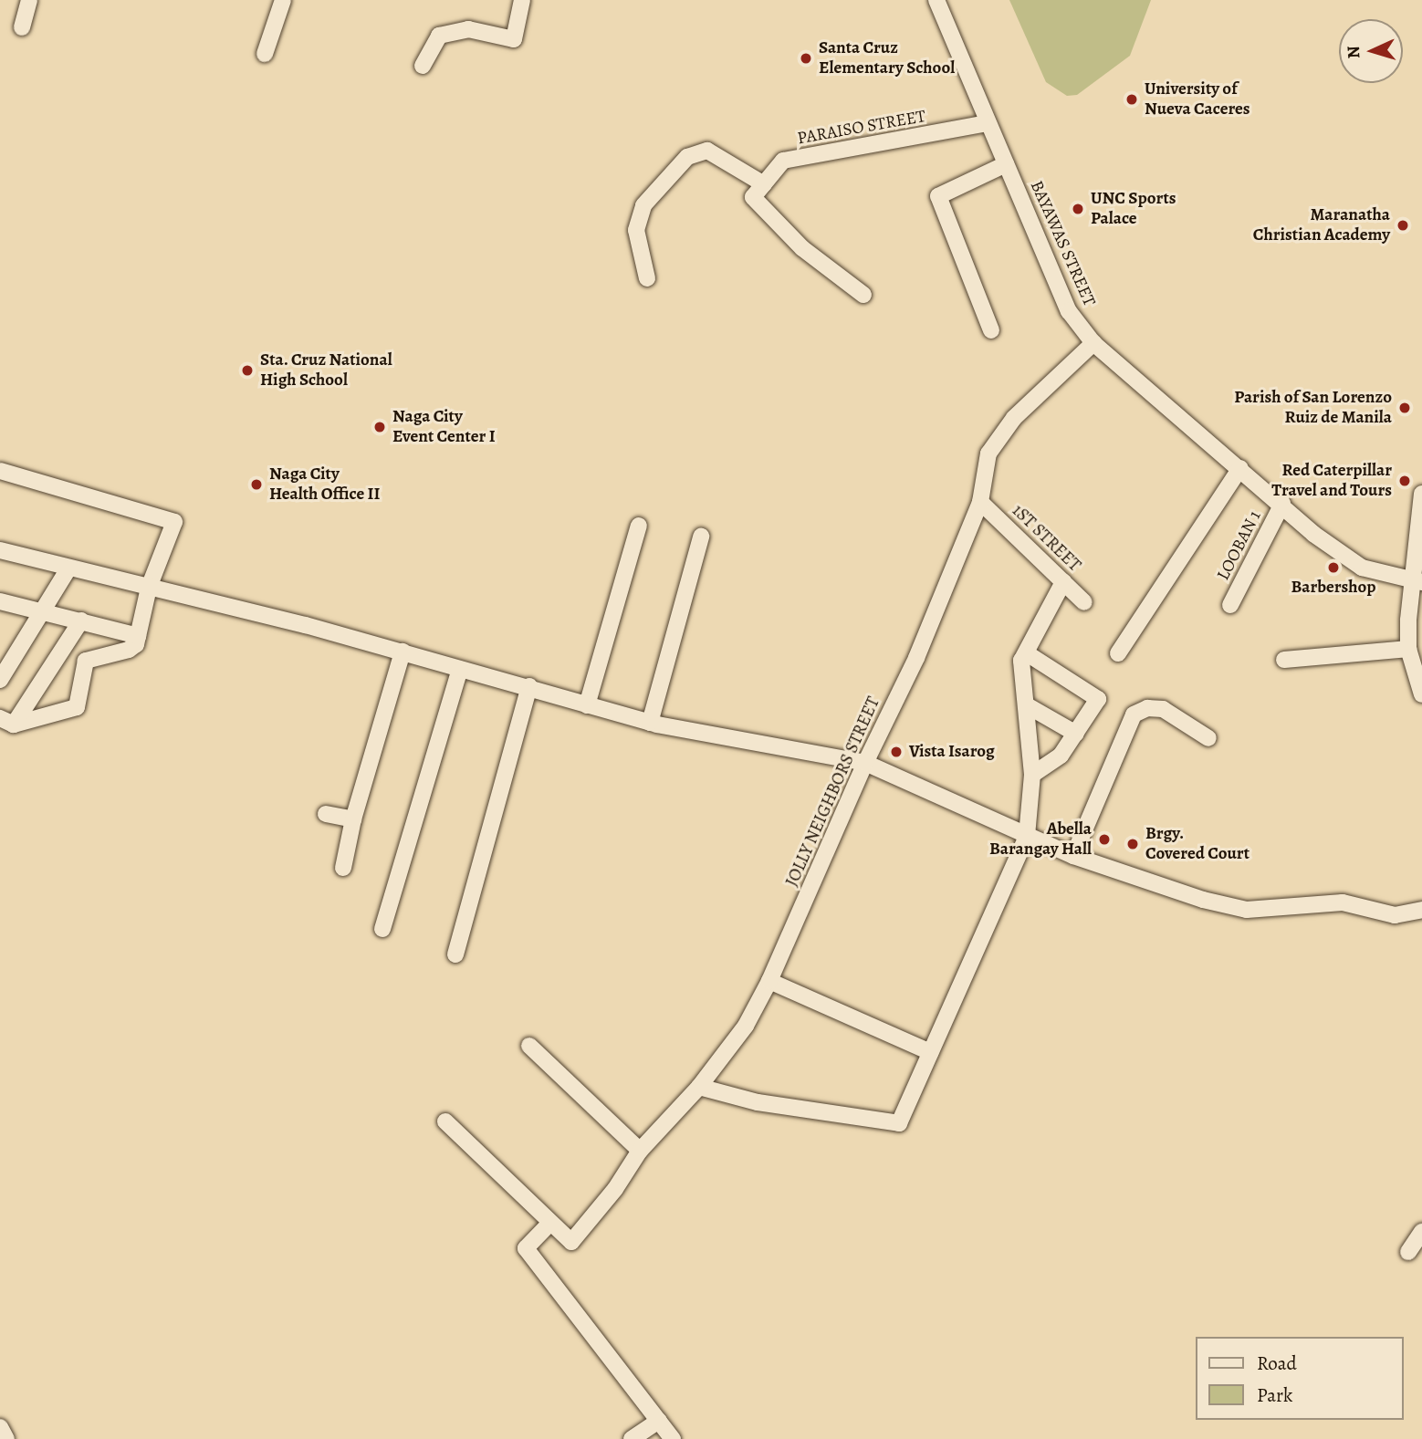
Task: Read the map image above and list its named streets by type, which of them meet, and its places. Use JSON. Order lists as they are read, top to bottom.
{
  "streets": {
    "street": [
      "PARAISO STREET",
      "BAYAWAS STREET",
      "1ST STREET",
      "LOOBAN 1",
      "JOLLY NEIGHBORS STREET"
    ]
  },
  "crossings": [
    ["PARAISO STREET", "BAYAWAS STREET"],
    ["BAYAWAS STREET", "LOOBAN 1"],
    ["BAYAWAS STREET", "JOLLY NEIGHBORS STREET"],
    ["1ST STREET", "JOLLY NEIGHBORS STREET"]
  ],
  "places": [
    "Santa Cruz Elementary School",
    "University of Nueva Caceres",
    "UNC Sports Palace",
    "Maranatha Christian Academy",
    "Sta. Cruz National High School",
    "Parish of San Lorenzo Ruiz de Manila",
    "Naga City Event Center I",
    "Red Caterpillar Travel and Tours",
    "Naga City Health Office II",
    "Barbershop",
    "Vista Isarog",
    "Abella Barangay Hall",
    "Brgy. Covered Court"
  ],
  "legend": ["Road", "Park"],
  "north": "left"
}
